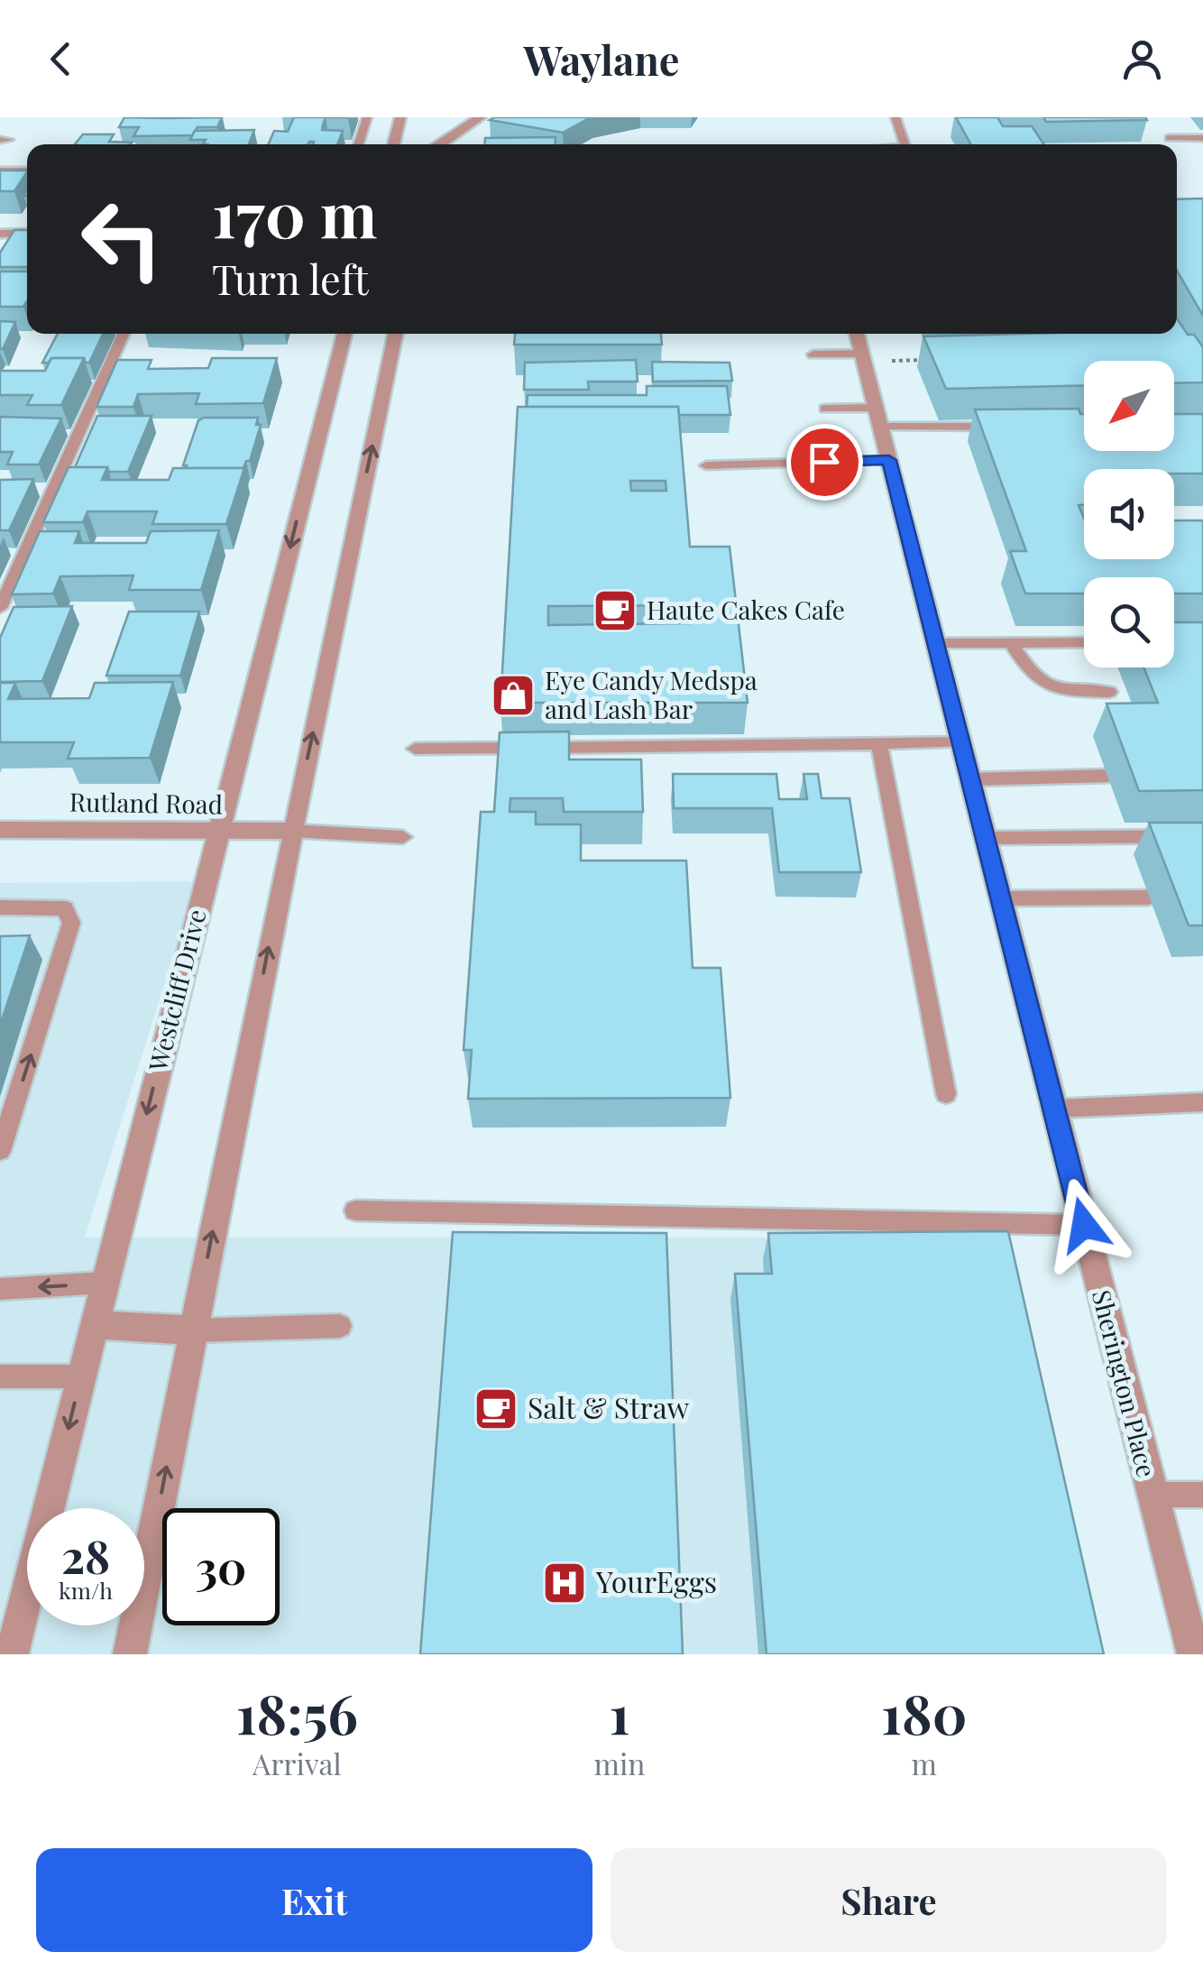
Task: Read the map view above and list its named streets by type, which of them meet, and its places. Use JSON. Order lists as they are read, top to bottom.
{
  "streets": {
    "street": ["Rutland Road", "Westcliff Drive", "Sherington Place"]
  },
  "crossings": [
    ["Rutland Road", "Westcliff Drive"]
  ],
  "places": {
    "cafe": ["Haute Cakes Cafe", "Salt & Straw"],
    "shop": ["Eye Candy Medspa and Lash Bar"],
    "hospital": ["YourEggs"]
  },
  "north": "bottom left",
  "page": {
    "header": "Waylane",
    "turn": ["170 m", "Turn left"],
    "speed": "28 km/h",
    "limit": "30",
    "eta": [
      "18:56",
      "Arrival",
      "1",
      "min",
      "180",
      "m"
    ],
    "buttons": ["Exit", "Share"]
  }
}
